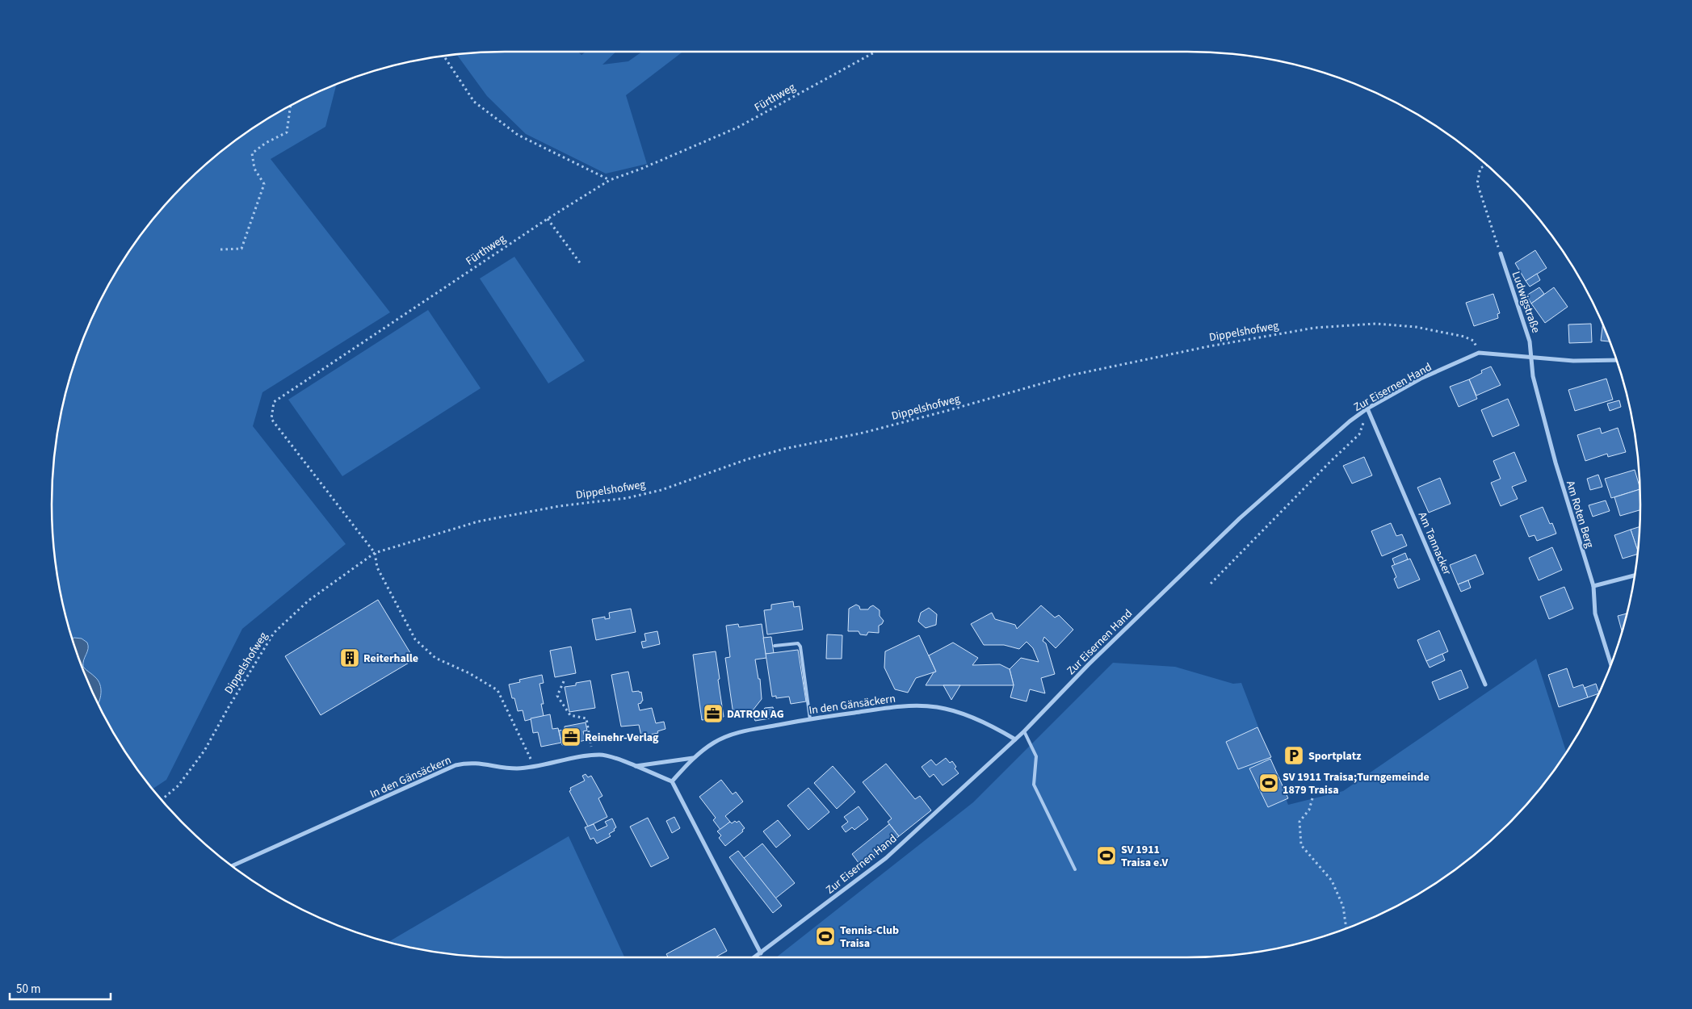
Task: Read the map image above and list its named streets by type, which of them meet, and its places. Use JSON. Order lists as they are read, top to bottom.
{
  "streets": {
    "street": [
      "Ludwigstraße",
      "Zur Eisernen Hand",
      "Am Roten Berg",
      "Am Tannacker",
      "In den Gänsäckern"
    ],
    "path": ["Fürthweg", "Dippelshofweg"]
  },
  "crossings": [
    ["Fürthweg", "Dippelshofweg"],
    ["Ludwigstraße", "Am Roten Berg"],
    ["Dippelshofweg", "Zur Eisernen Hand"],
    ["Zur Eisernen Hand", "Am Tannacker"],
    ["Zur Eisernen Hand", "In den Gänsäckern"]
  ],
  "places": {
    "building": ["Reiterhalle"],
    "office": ["DATRON AG", "Reinehr-Verlag"],
    "parking": ["Sportplatz"],
    "sports": ["SV 1911 Traisa;Turngemeinde 1879 Traisa", "SV 1911 Traisa e.V", "Tennis-Club Traisa"]
  },
  "scale_bar": "50 m"
}
